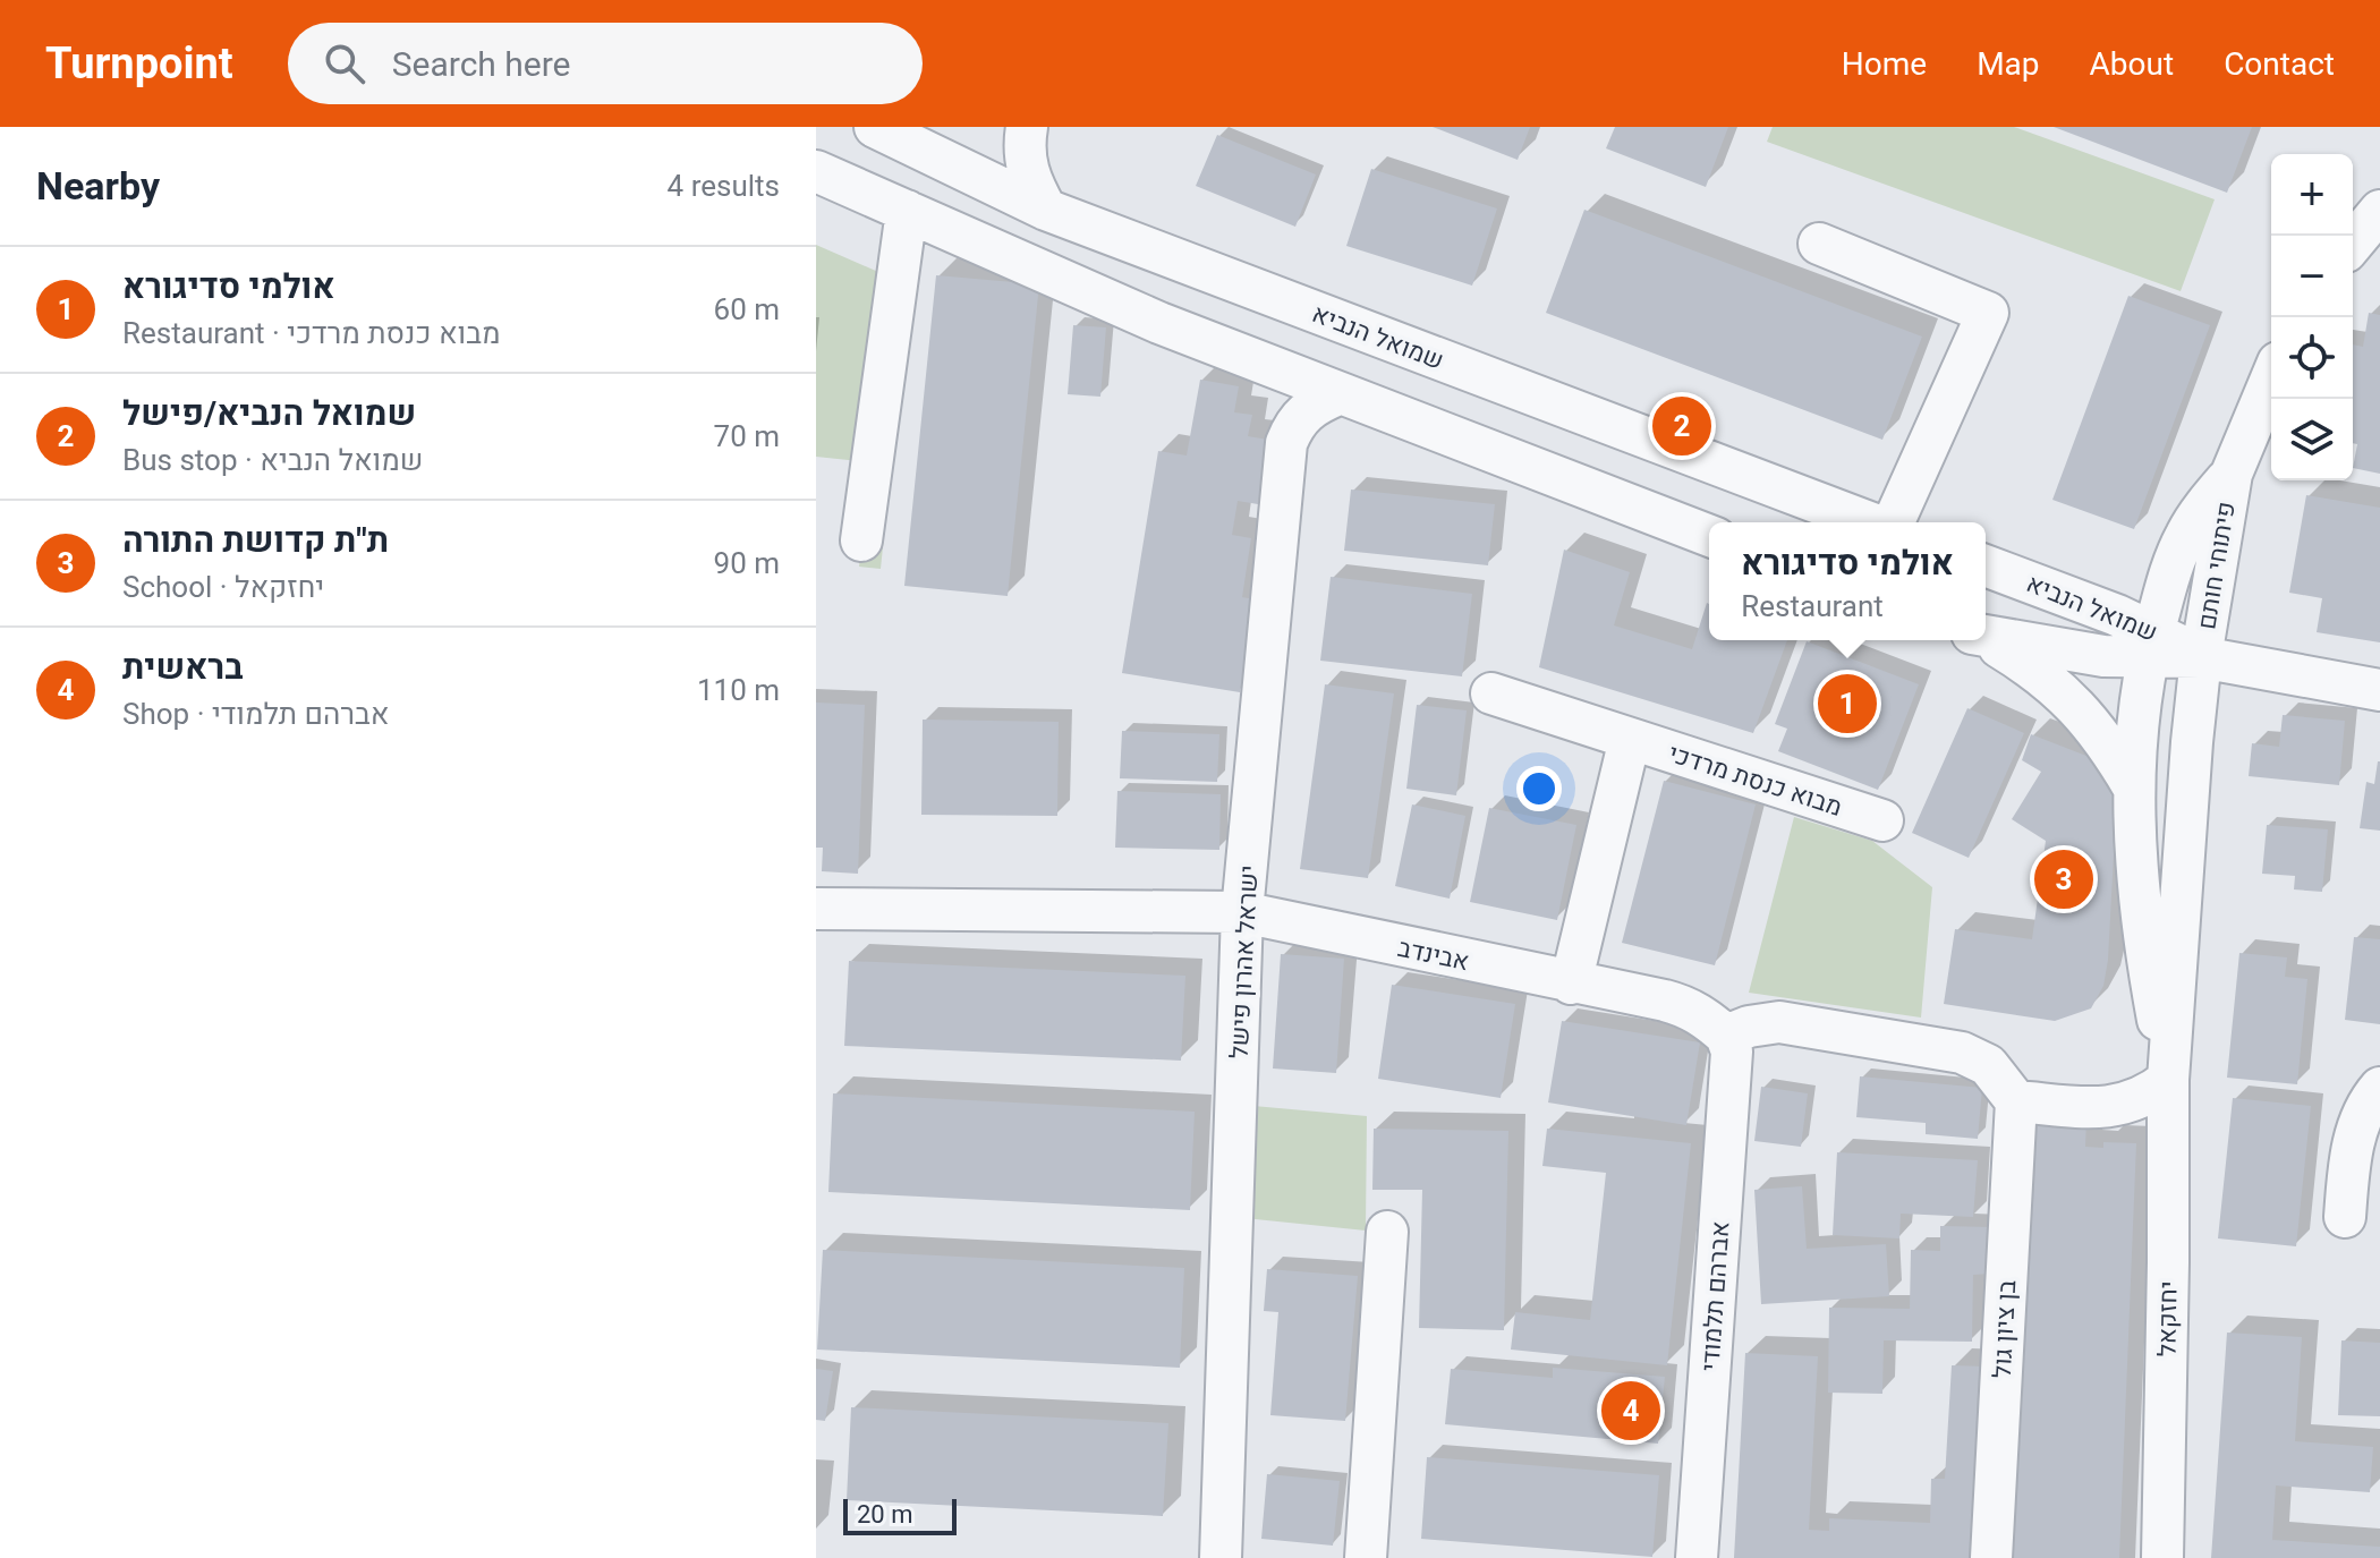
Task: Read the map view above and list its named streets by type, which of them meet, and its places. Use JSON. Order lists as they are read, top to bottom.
{
  "streets": {
    "street": [
      "שמואל הנביא",
      "פיתוחי חותם",
      "מבוא כנסת מרדכי",
      "אבינדב",
      "ישראל אהרון פישל",
      "אברהם תלמודי",
      "יחזקאל",
      "בן ציון גול"
    ]
  },
  "crossings": [
    ["שמואל הנביא", "פיתוחי חותם"],
    ["שמואל הנביא", "יחזקאל"],
    ["פיתוחי חותם", "יחזקאל"],
    ["אבינדב", "ישראל אהרון פישל"],
    ["אבינדב", "אברהם תלמודי"]
  ],
  "scale_bar": "20 m",
  "page": {
    "header": "Turnpoint",
    "search": "Search here",
    "nav": [
      "Home",
      "Map",
      "About",
      "Contact"
    ],
    "heading": ["Nearby", "4 results"],
    "map_buttons": ["+", "−"],
    "list": [
      {
        "mark": "1",
        "name": "אולמי סדיגורא",
        "note": "Restaurant · מבוא כנסת מרדכי",
        "value": "60 m"
      },
      {
        "mark": "2",
        "name": "שמואל הנביא/פישל",
        "note": "Bus stop · שמואל הנביא",
        "value": "70 m"
      },
      {
        "mark": "3",
        "name": "ת\"ת קדושת התורה",
        "note": "School · יחזקאל",
        "value": "90 m"
      },
      {
        "mark": "4",
        "name": "בראשית",
        "note": "Shop · אברהם תלמודי",
        "value": "110 m"
      }
    ],
    "pins": [
      "2",
      "1",
      "3",
      "4"
    ],
    "popup": ["אולמי סדיגורא", "Restaurant"],
    "scale": "20 m"
  }
}
